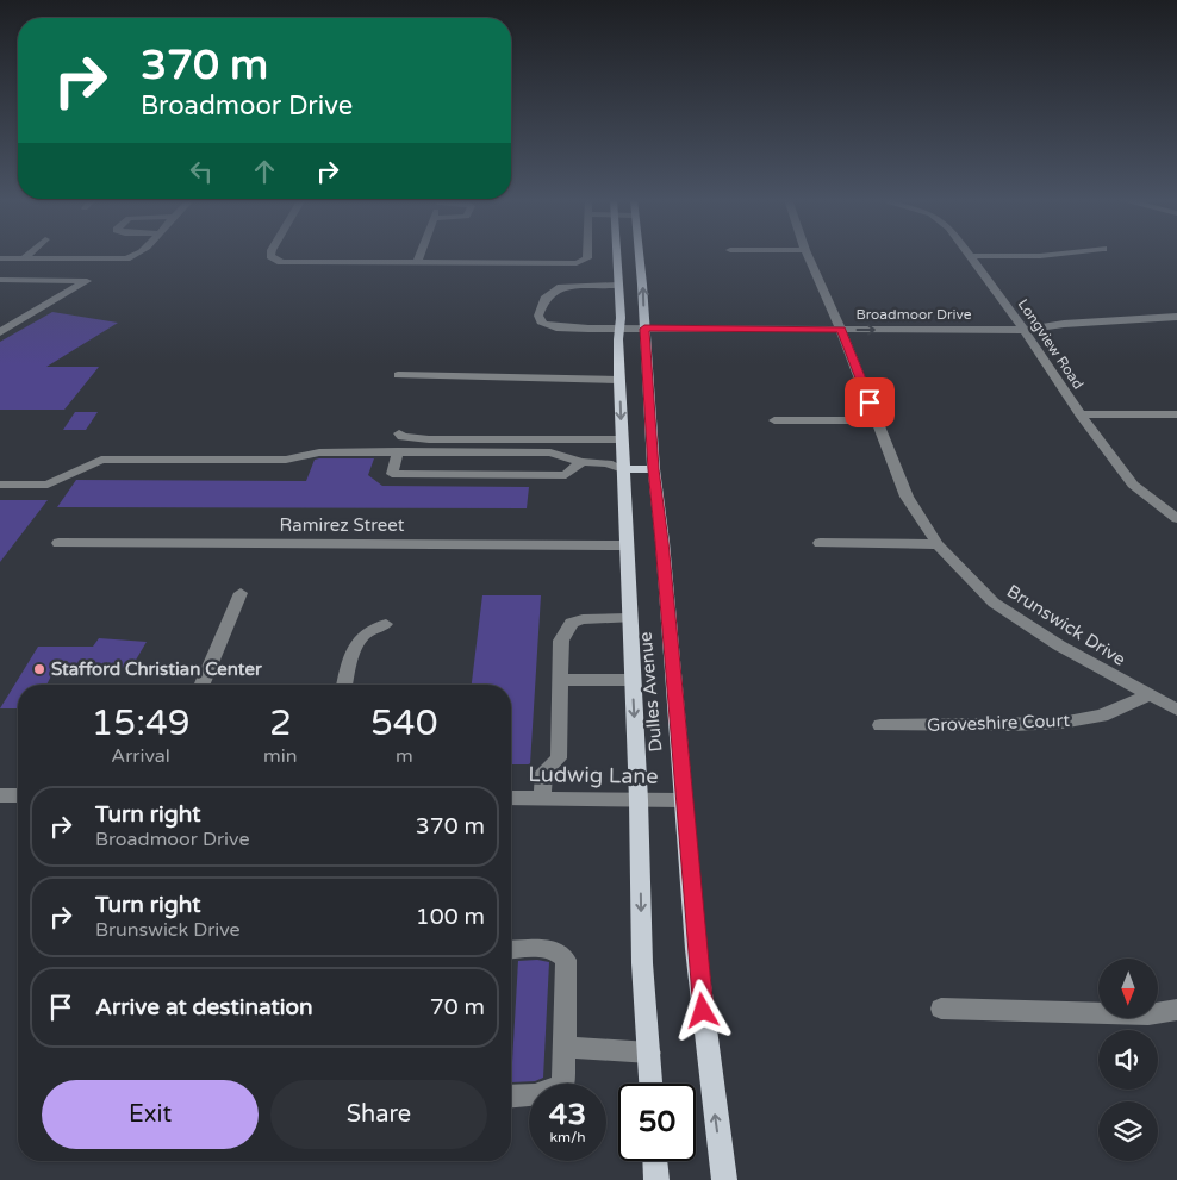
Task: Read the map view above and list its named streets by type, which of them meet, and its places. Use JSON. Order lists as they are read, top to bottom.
{
  "streets": {
    "main road": ["Dulles Avenue"],
    "street": [
      "Broadmoor Drive",
      "Longview Road",
      "Ramirez Street",
      "Brunswick Drive",
      "Groveshire Court",
      "Ludwig Lane"
    ]
  },
  "crossings": [
    ["Broadmoor Drive", "Longview Road"],
    ["Broadmoor Drive", "Brunswick Drive"],
    ["Broadmoor Drive", "Dulles Avenue"],
    ["Ramirez Street", "Dulles Avenue"],
    ["Brunswick Drive", "Groveshire Court"],
    ["Dulles Avenue", "Ludwig Lane"]
  ],
  "places": ["Stafford Christian Center"],
  "north": "bottom",
  "page": {
    "turn": ["370 m", "Broadmoor Drive"],
    "eta": [
      "15:49",
      "Arrival",
      "2",
      "min",
      "540",
      "m"
    ],
    "list": [
      {
        "name": "Turn right",
        "note": "Broadmoor Drive",
        "value": "370 m"
      },
      {
        "name": "Turn right",
        "note": "Brunswick Drive",
        "value": "100 m"
      },
      {
        "name": "Arrive at destination",
        "value": "70 m"
      }
    ],
    "buttons": ["Exit", "Share"],
    "speed": "43 km/h",
    "limit": "50"
  }
}
